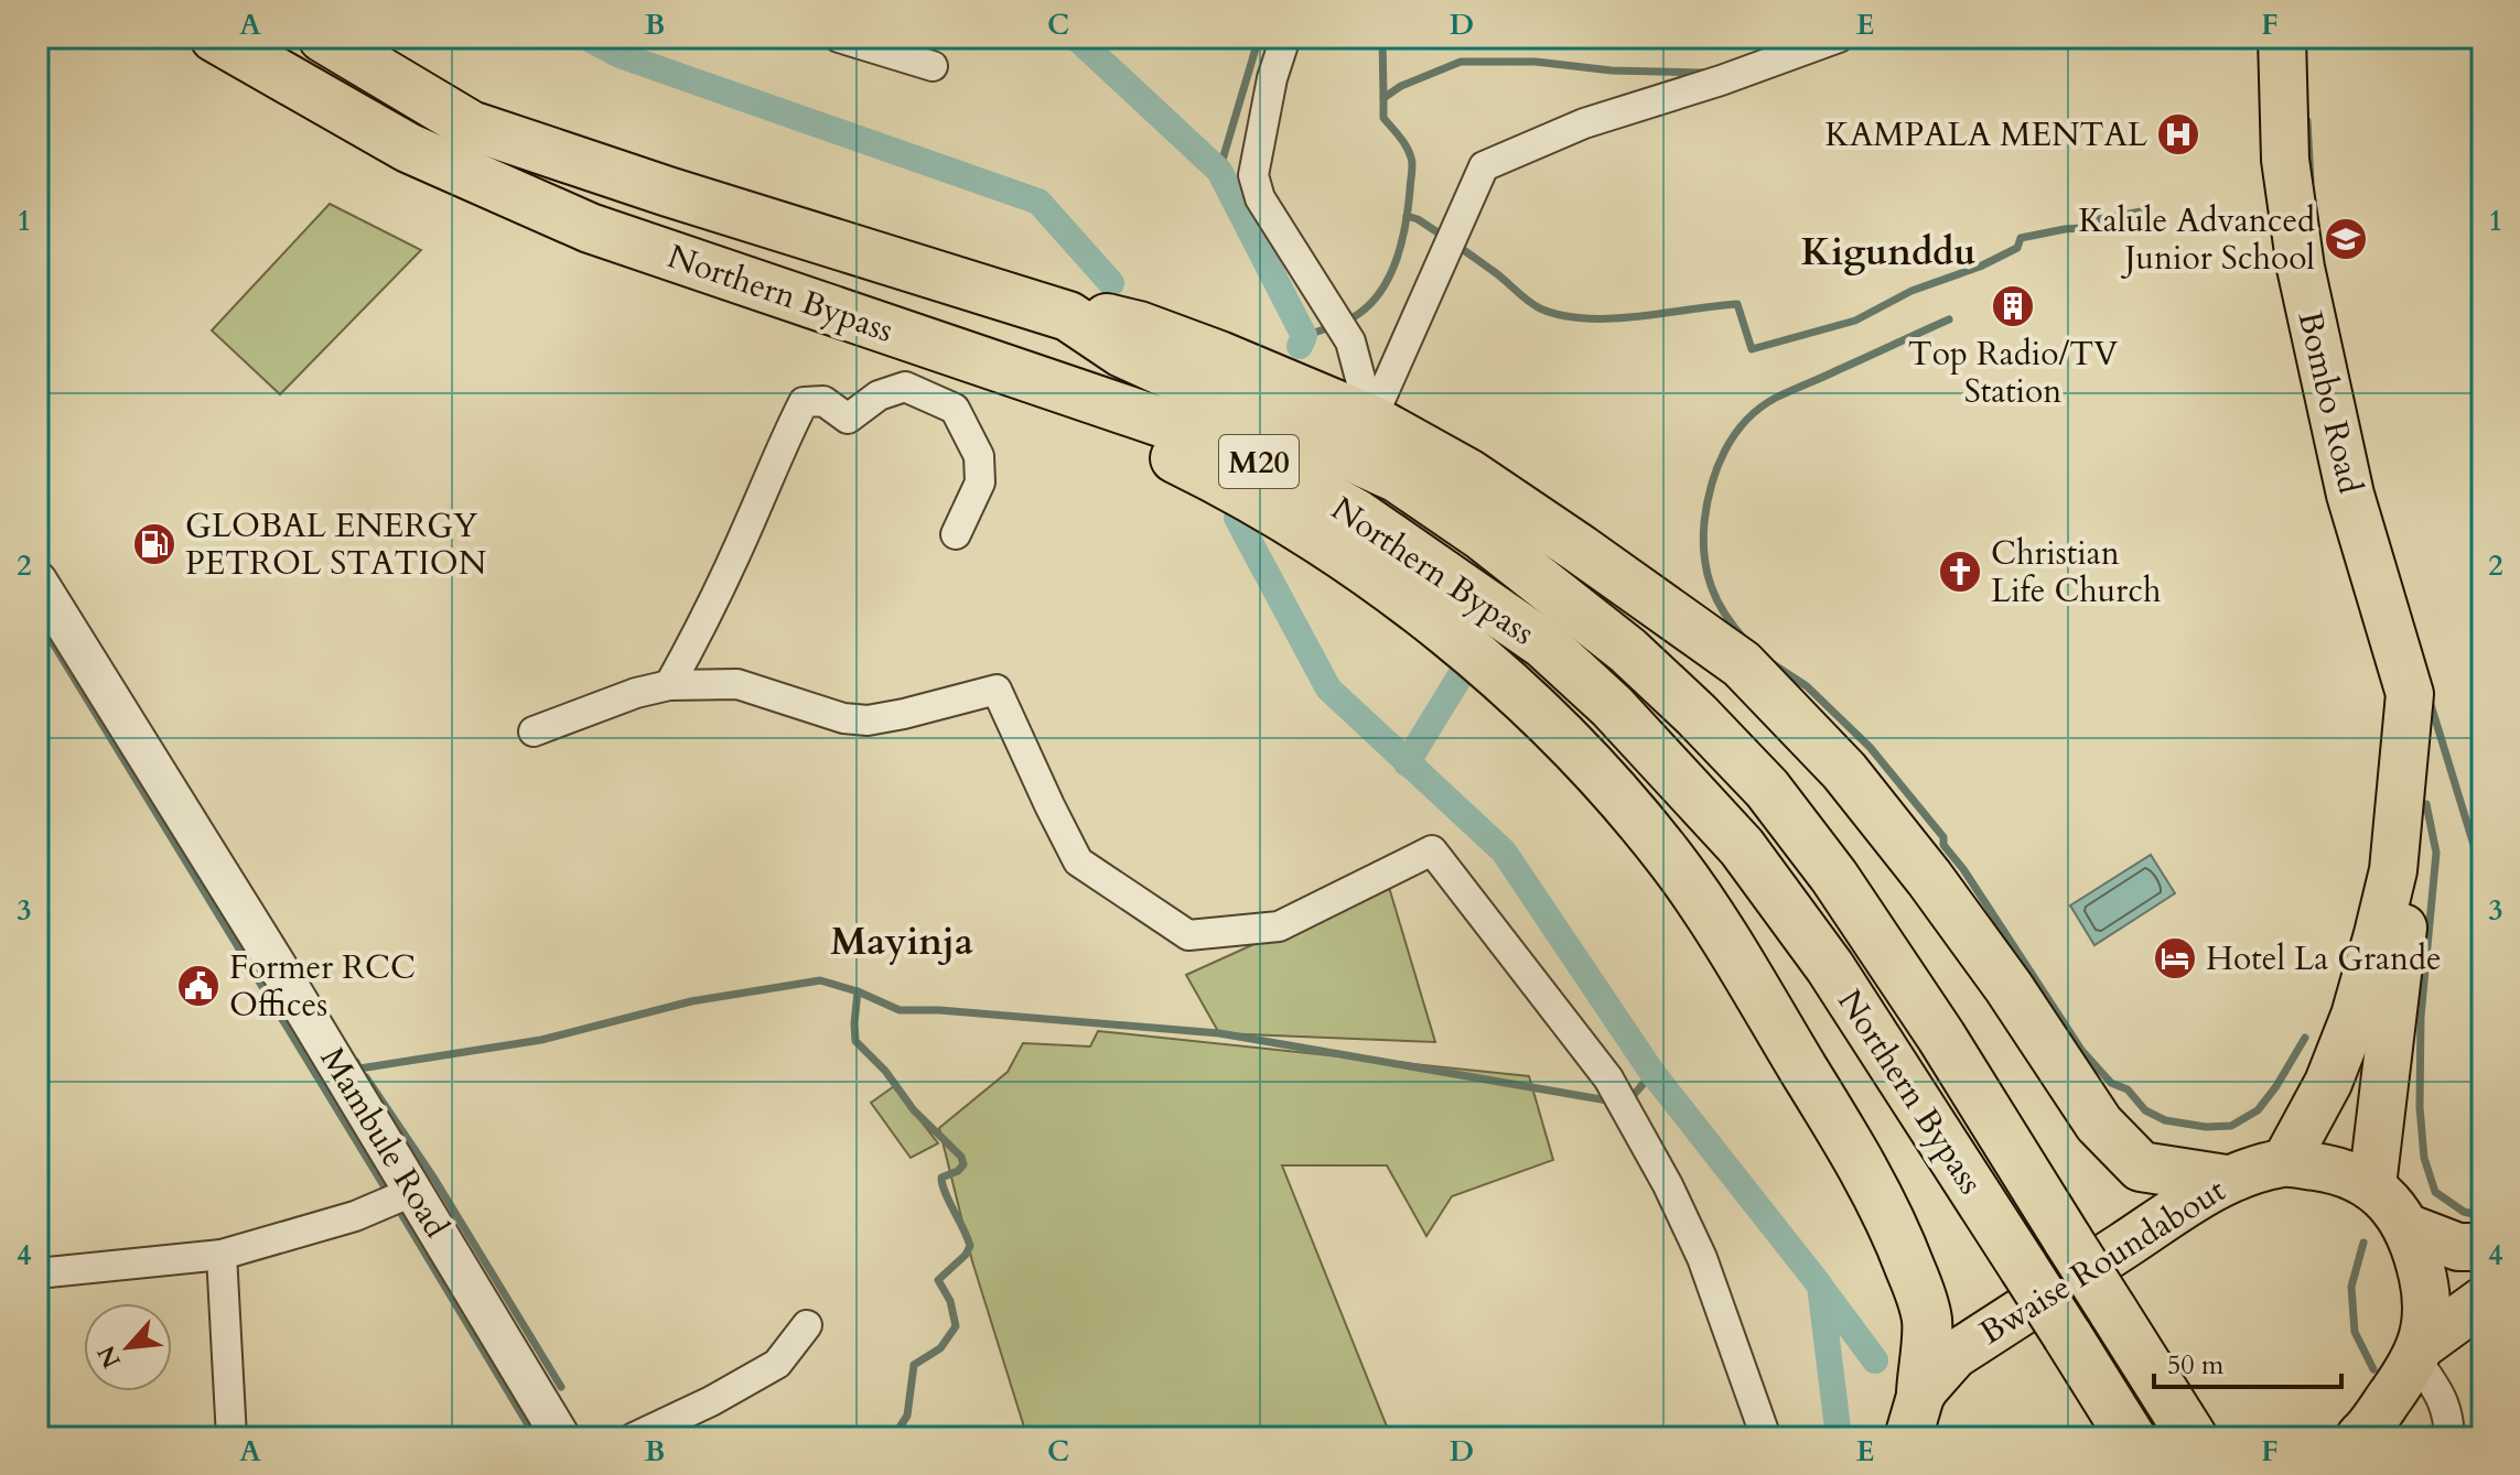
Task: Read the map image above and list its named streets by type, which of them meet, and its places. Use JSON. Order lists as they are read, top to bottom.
{
  "streets": {
    "highway": ["Northern Bypass", "M20"],
    "main road": ["Bombo Road", "Bwaise Roundabout"],
    "street": ["Mambule Road"]
  },
  "crossings": [
    ["Bombo Road", "Bwaise Roundabout"]
  ],
  "districts": ["Kigunddu", "Mayinja"],
  "places": {
    "hospital": ["KAMPALA MENTAL"],
    "school or university": ["Kalule Advanced Junior School"],
    "building": ["Top Radio/TV Station"],
    "fuel station": ["GLOBAL ENERGY PETROL STATION"],
    "church": ["Christian Life Church"],
    "hotel": ["Hotel La Grande"],
    "public building": ["Former RCC Offices"]
  },
  "scale_bar": "50 m",
  "north": "bottom left",
  "grid": {
    "columns": [
      "A",
      "B",
      "C",
      "D",
      "E",
      "F"
    ],
    "rows": [
      "1",
      "2",
      "3",
      "4"
    ]
  }
}
